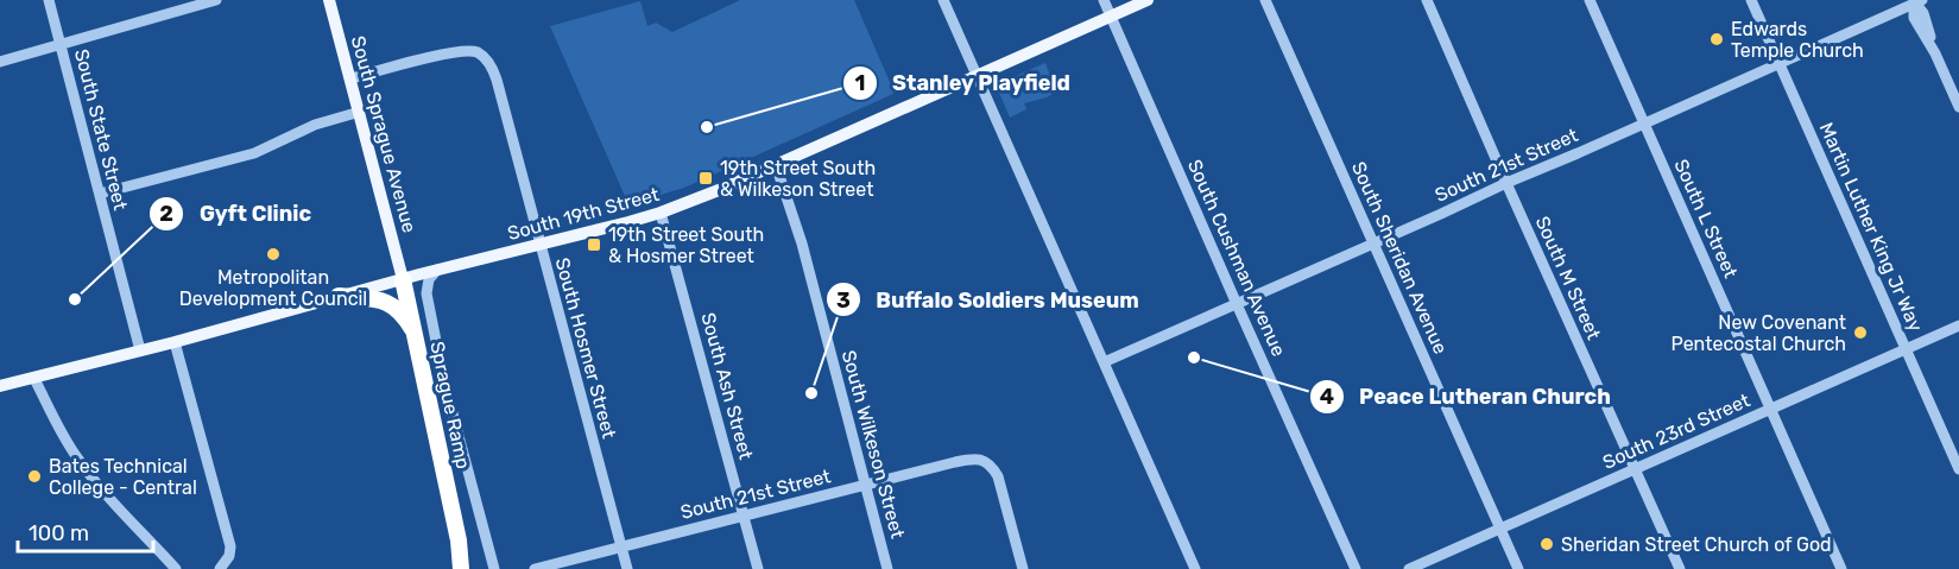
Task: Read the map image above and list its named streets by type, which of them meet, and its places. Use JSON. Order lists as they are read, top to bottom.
{
  "streets": {
    "highway": ["Sprague Ramp"],
    "main road": ["South Sprague Avenue", "South 19th Street"],
    "street": [
      "South State Street",
      "South 21st Street",
      "South L Street",
      "Martin Luther King Jr Way",
      "South Cushman Avenue",
      "South Sheridan Avenue",
      "South M Street",
      "South Hosmer Street",
      "South Ash Street",
      "South 23rd Street",
      "South Wilkeson Street"
    ]
  },
  "crossings": [
    ["South State Street", "South 19th Street"],
    ["South Sprague Avenue", "South 19th Street"],
    ["South Sprague Avenue", "South Hosmer Street"],
    ["South Sprague Avenue", "Sprague Ramp"],
    ["South 21st Street", "South L Street"],
    ["South 21st Street", "Martin Luther King Jr Way"],
    ["South 21st Street", "South Cushman Avenue"],
    ["South 21st Street", "South Sheridan Avenue"],
    ["South 21st Street", "South M Street"],
    ["South 21st Street", "South Hosmer Street"],
    ["South 21st Street", "South Ash Street"],
    ["South 21st Street", "South Wilkeson Street"],
    ["South 19th Street", "South Cushman Avenue"],
    ["South 19th Street", "South Hosmer Street"],
    ["South 19th Street", "South Ash Street"],
    ["South 19th Street", "Sprague Ramp"],
    ["South 19th Street", "South Wilkeson Street"],
    ["South L Street", "South 23rd Street"],
    ["Martin Luther King Jr Way", "South 23rd Street"],
    ["South Sheridan Avenue", "South 23rd Street"],
    ["South M Street", "South 23rd Street"]
  ],
  "places": {
    "other": [
      "Edwards Temple Church",
      "Stanley Playfield",
      "Metropolitan Development Council",
      "Gyft Clinic",
      "New Covenant Pentecostal Church",
      "Peace Lutheran Church",
      "Buffalo Soldiers Museum",
      "Bates Technical College - Central",
      "Sheridan Street Church of God"
    ],
    "transit": ["19th Street South & Wilkeson Street", "19th Street South & Hosmer Street"]
  },
  "scale_bar": "100 m"
}
